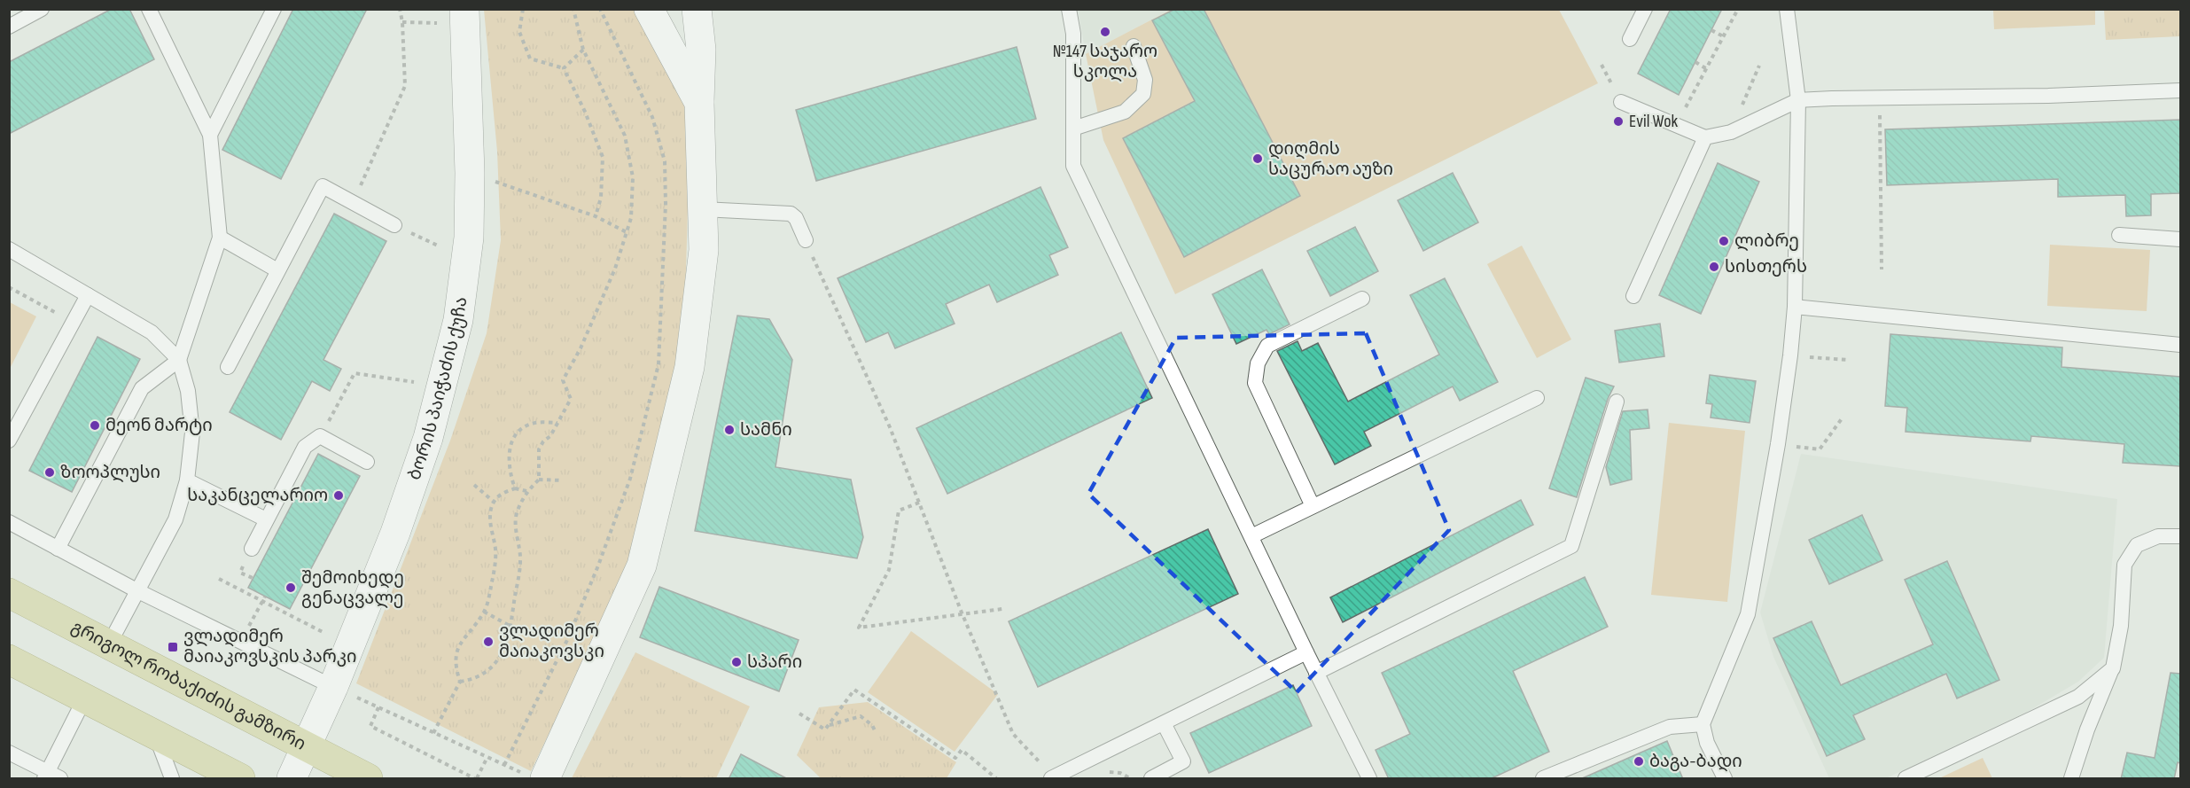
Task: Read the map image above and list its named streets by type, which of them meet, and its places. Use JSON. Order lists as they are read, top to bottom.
{
  "streets": {
    "main road": ["გრიგოლ რობაქიძის გამზირი"],
    "street": ["ბორის პაიჭაძის ქუჩა"]
  },
  "crossings": [
    ["ბორის პაიჭაძის ქუჩა", "გრიგოლ რობაქიძის გამზირი"]
  ],
  "places": {
    "other": [
      "№147 საჯარო სკოლა",
      "Evil Wok",
      "დიღმის საცურაო აუზი",
      "ლიბრე",
      "სისთერს",
      "მეონ მარტი",
      "სამნი",
      "ზოოპლუსი",
      "საკანცელარიო",
      "შემოიხედე გენაცვალე",
      "ვლადიმერ მაიაკოვსკი",
      "სპარი",
      "ბაგა-ბადი"
    ],
    "transit": ["ვლადიმერ მაიაკოვსკის პარკი"]
  }
}
